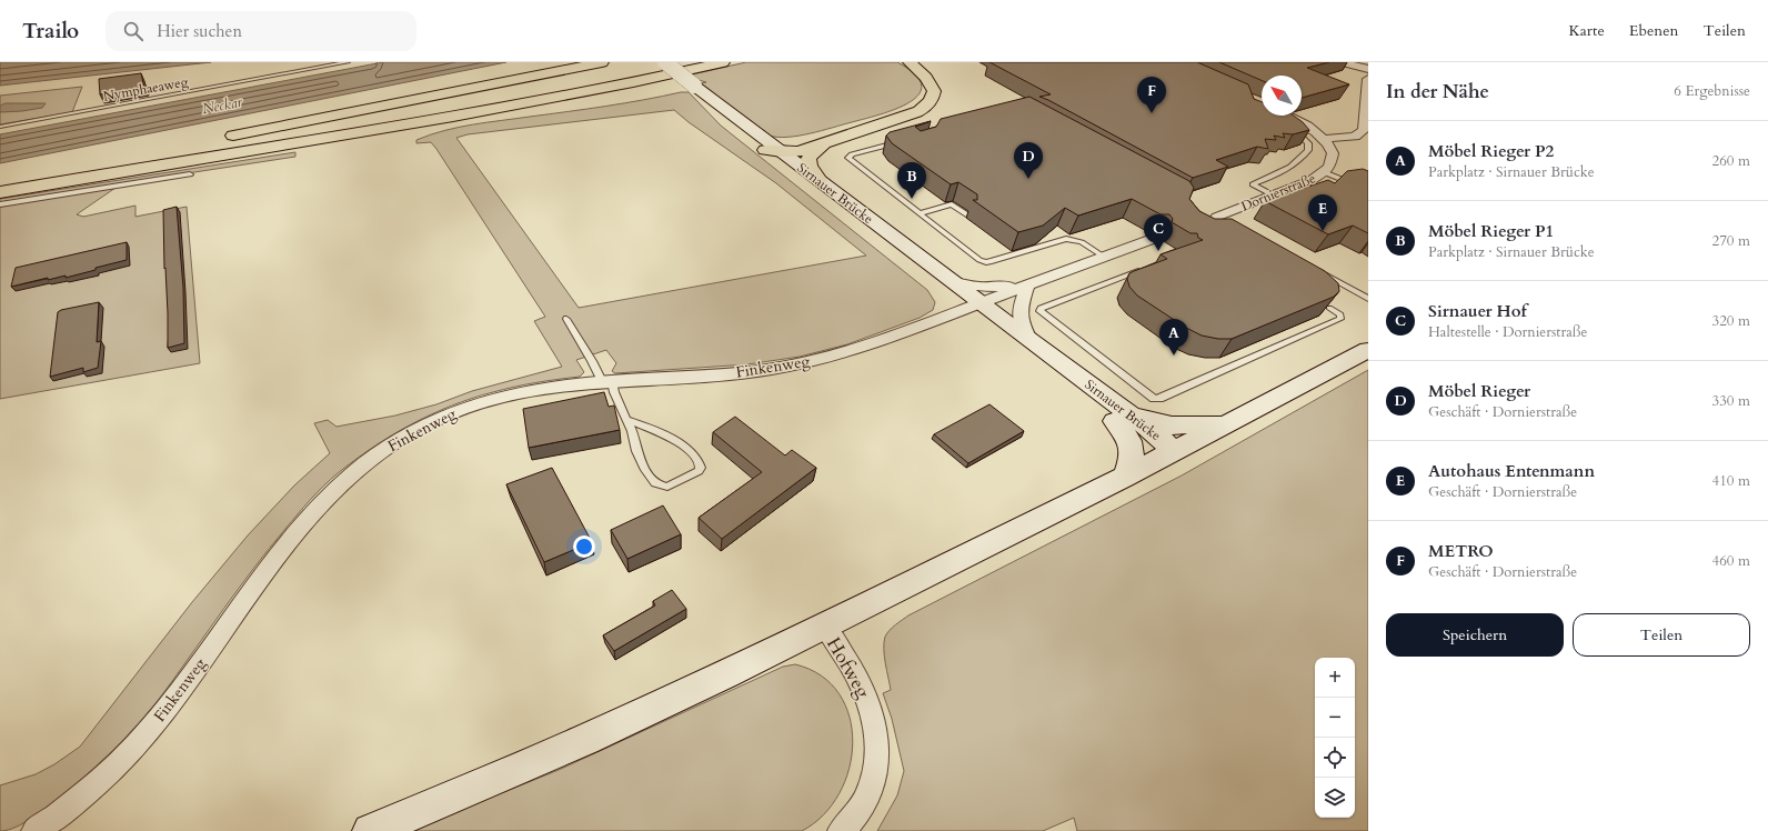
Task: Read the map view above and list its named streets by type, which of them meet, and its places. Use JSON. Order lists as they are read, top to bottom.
{
  "streets": {
    "main road": ["Sirnauer Brücke"],
    "street": ["Dornierstraße", "Finkenweg", "Hofweg"],
    "lane": ["Nymphaeaweg"]
  },
  "crossings": [
    ["Sirnauer Brücke", "Finkenweg"]
  ],
  "water": ["Neckar"],
  "north": "top left",
  "page": {
    "header": "Trailo",
    "search": "Hier suchen",
    "nav": ["Karte", "Ebenen", "Teilen"],
    "heading": ["In der Nähe", "6 Ergebnisse"],
    "pins": [
      "F",
      "D",
      "B",
      "E",
      "C",
      "A"
    ],
    "list": [
      {
        "mark": "A",
        "name": "Möbel Rieger P2",
        "note": "Parkplatz · Sirnauer Brücke",
        "value": "260 m"
      },
      {
        "mark": "B",
        "name": "Möbel Rieger P1",
        "note": "Parkplatz · Sirnauer Brücke",
        "value": "270 m"
      },
      {
        "mark": "C",
        "name": "Sirnauer Hof",
        "note": "Haltestelle · Dornierstraße",
        "value": "320 m"
      },
      {
        "mark": "D",
        "name": "Möbel Rieger",
        "note": "Geschäft · Dornierstraße",
        "value": "330 m"
      },
      {
        "mark": "E",
        "name": "Autohaus Entenmann",
        "note": "Geschäft · Dornierstraße",
        "value": "410 m"
      },
      {
        "mark": "F",
        "name": "METRO",
        "note": "Geschäft · Dornierstraße",
        "value": "460 m"
      }
    ],
    "buttons": ["Speichern", "Teilen"],
    "map_buttons": ["+", "−"]
  }
}
